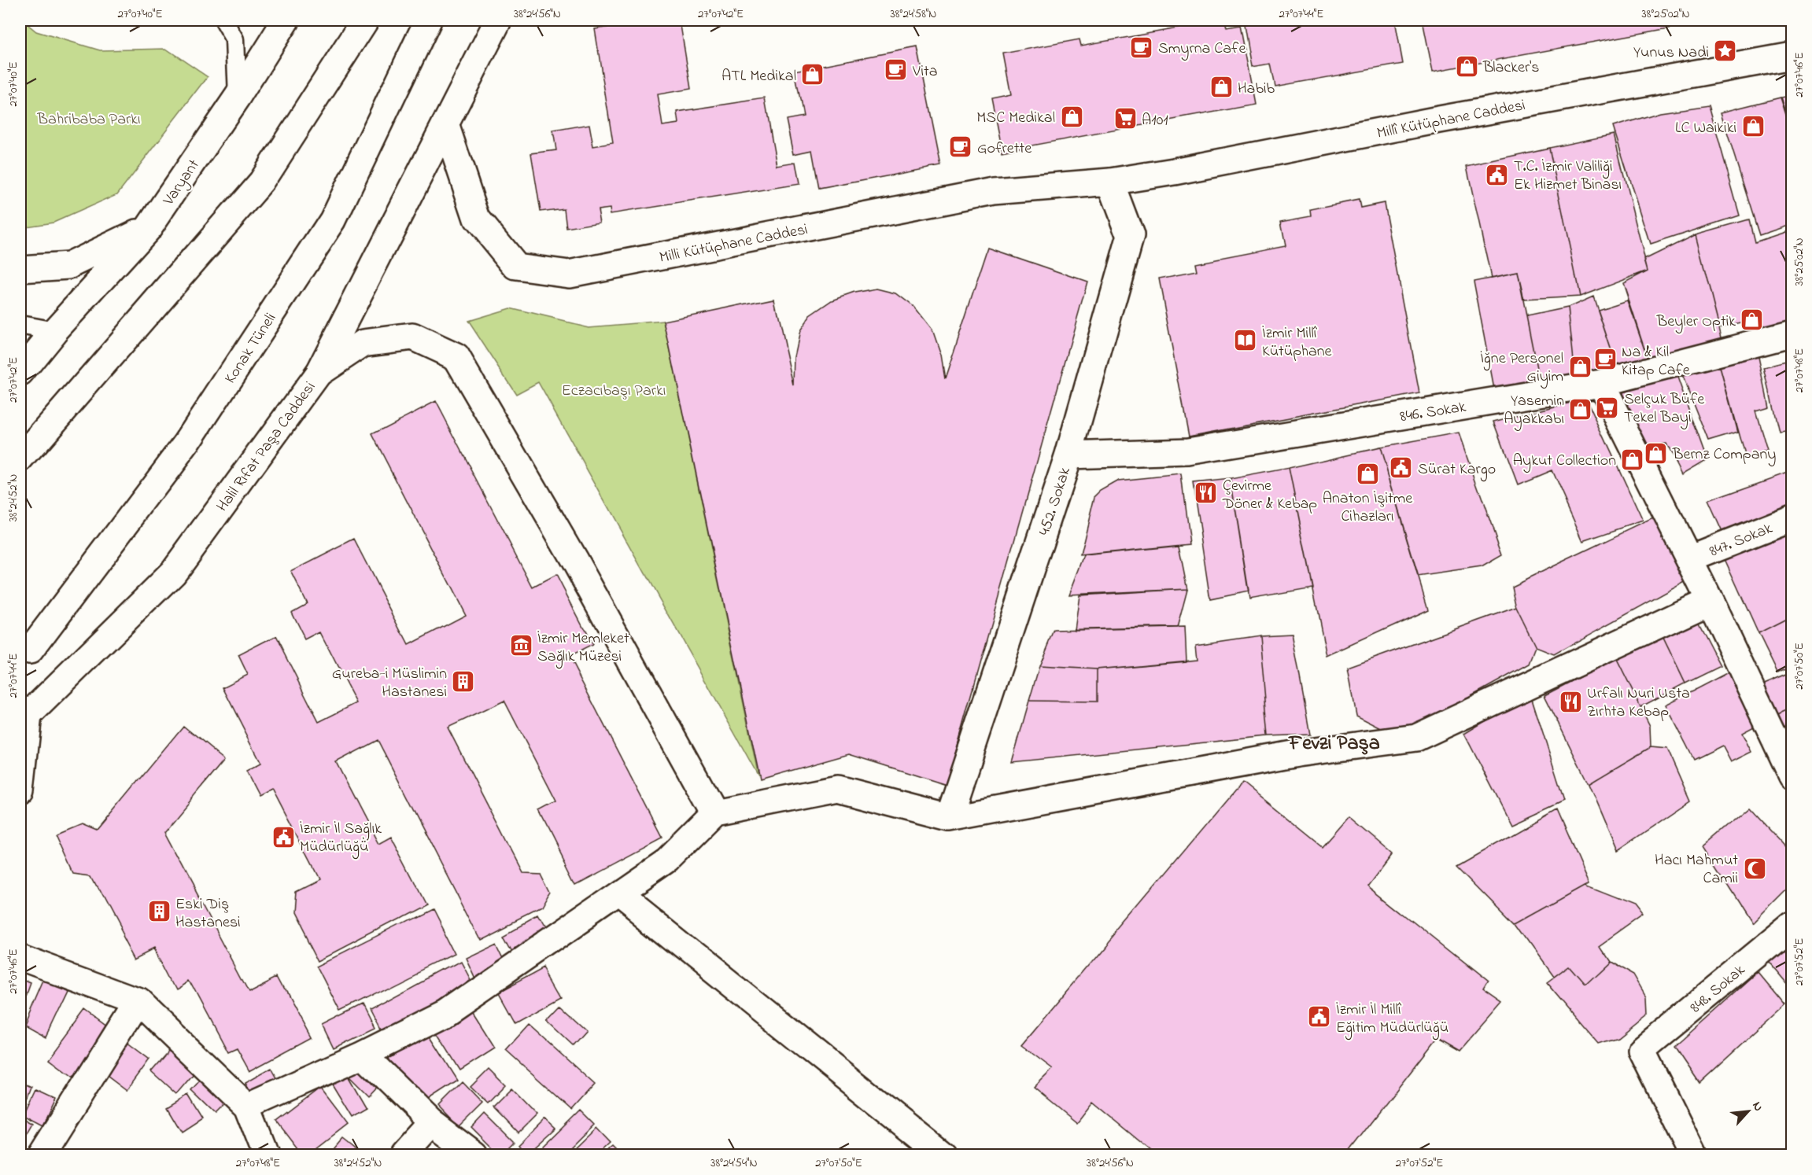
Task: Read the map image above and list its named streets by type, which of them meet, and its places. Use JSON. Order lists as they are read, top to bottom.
{
  "streets": {
    "street": [
      "Millî Kütüphane Caddesi",
      "Varyant",
      "Milli Kütüphane Caddesi",
      "Konak Tüneli",
      "846. Sokak",
      "Halil Rıfat Paşa Caddesi",
      "452. Sokak",
      "847. Sokak",
      "848. Sokak"
    ]
  },
  "crossings": [
    ["Millî Kütüphane Caddesi", "Milli Kütüphane Caddesi"],
    ["Millî Kütüphane Caddesi", "452. Sokak"],
    ["Milli Kütüphane Caddesi", "Halil Rıfat Paşa Caddesi"],
    ["Milli Kütüphane Caddesi", "452. Sokak"],
    ["846. Sokak", "452. Sokak"]
  ],
  "districts": ["Fevzi Paşa"],
  "parks": ["Bahribaba Parkı", "Eczacıbaşı Parkı"],
  "places": {
    "cafe": [
      "Smyrna Cafe",
      "Vita",
      "Gofrette",
      "Na & Kil Kitap Cafe"
    ],
    "place": ["Yunus Nadi"],
    "shop": [
      "Blacker's",
      "ATL Medikal",
      "Habib",
      "MSC Medikal",
      "LC Waikiki",
      "Beyler Optik",
      "İğne Personel Giyim",
      "Yasemin Ayakkabı",
      "Bernz Company",
      "Aykut Collection",
      "Anaton İşitme Cihazları"
    ],
    "supermarket": ["A101", "Selçuk Büfe Tekel Bayi"],
    "public building": [
      "T.C. İzmir Valiliği Ek Hizmet Binası",
      "Sürat Kargo",
      "İzmir İl Sağlık Müdürlüğü",
      "İzmir İl Millî Eğitim Müdürlüğü"
    ],
    "library": ["İzmir Millî Kütüphane"],
    "restaurant": ["Çevirme Döner & Kebap", "Urfalı Nuri Usta Zırhta Kebap"],
    "museum": ["İzmir Memleket Sağlık Müzesi"],
    "building": ["Gureba-i Müslimin Hastanesi", "Eski Diş Hastanesi"],
    "mosque": ["Hacı Mahmut Camii"]
  },
  "north": "top right",
  "coordinates": [
    "27°07'40\"E",
    "38°24'56\"N",
    "27°07'42\"E",
    "38°24'58\"N",
    "27°07'44\"E",
    "38°25'02\"N",
    "27°07'46\"E",
    "27°07'48\"E",
    "38°24'52\"N",
    "27°07'50\"E",
    "27°07'52\"E",
    "38°24'54\"N"
  ]
}
